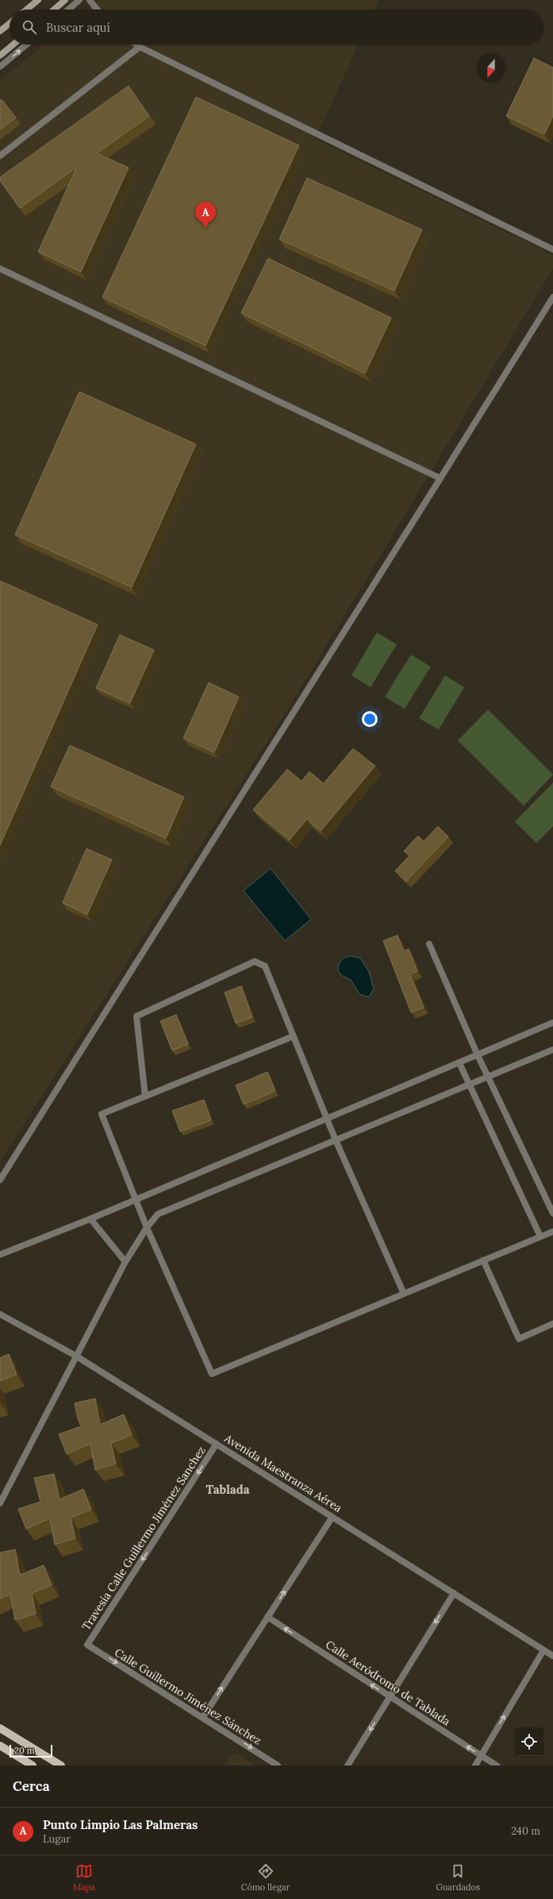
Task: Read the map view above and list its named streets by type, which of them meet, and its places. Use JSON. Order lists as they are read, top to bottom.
{
  "streets": {
    "street": [
      "Avenida Maestranza Aérea",
      "Travesía Calle Guillermo Jiménez Sanchez",
      "Calle Aeródromo de Tablada",
      "Calle Guillermo Jiménez Sánchez"
    ]
  },
  "crossings": [
    ["Avenida Maestranza Aérea", "Travesía Calle Guillermo Jiménez Sanchez"],
    ["Travesía Calle Guillermo Jiménez Sanchez", "Calle Guillermo Jiménez Sánchez"]
  ],
  "one_way": ["Travesía Calle Guillermo Jiménez Sanchez", "Calle Aeródromo de Tablada", "Calle Guillermo Jiménez Sánchez"],
  "districts": ["Tablada"],
  "scale_bar": "20 m",
  "north": "bottom",
  "page": {
    "search": "Buscar aquí",
    "pins": "A",
    "scale": "20 m",
    "heading": "Cerca",
    "list": [
      {
        "mark": "A",
        "name": "Punto Limpio Las Palmeras",
        "note": "Lugar",
        "value": "240 m"
      }
    ],
    "nav": ["Mapa", "Cómo llegar", "Guardados"]
  }
}
